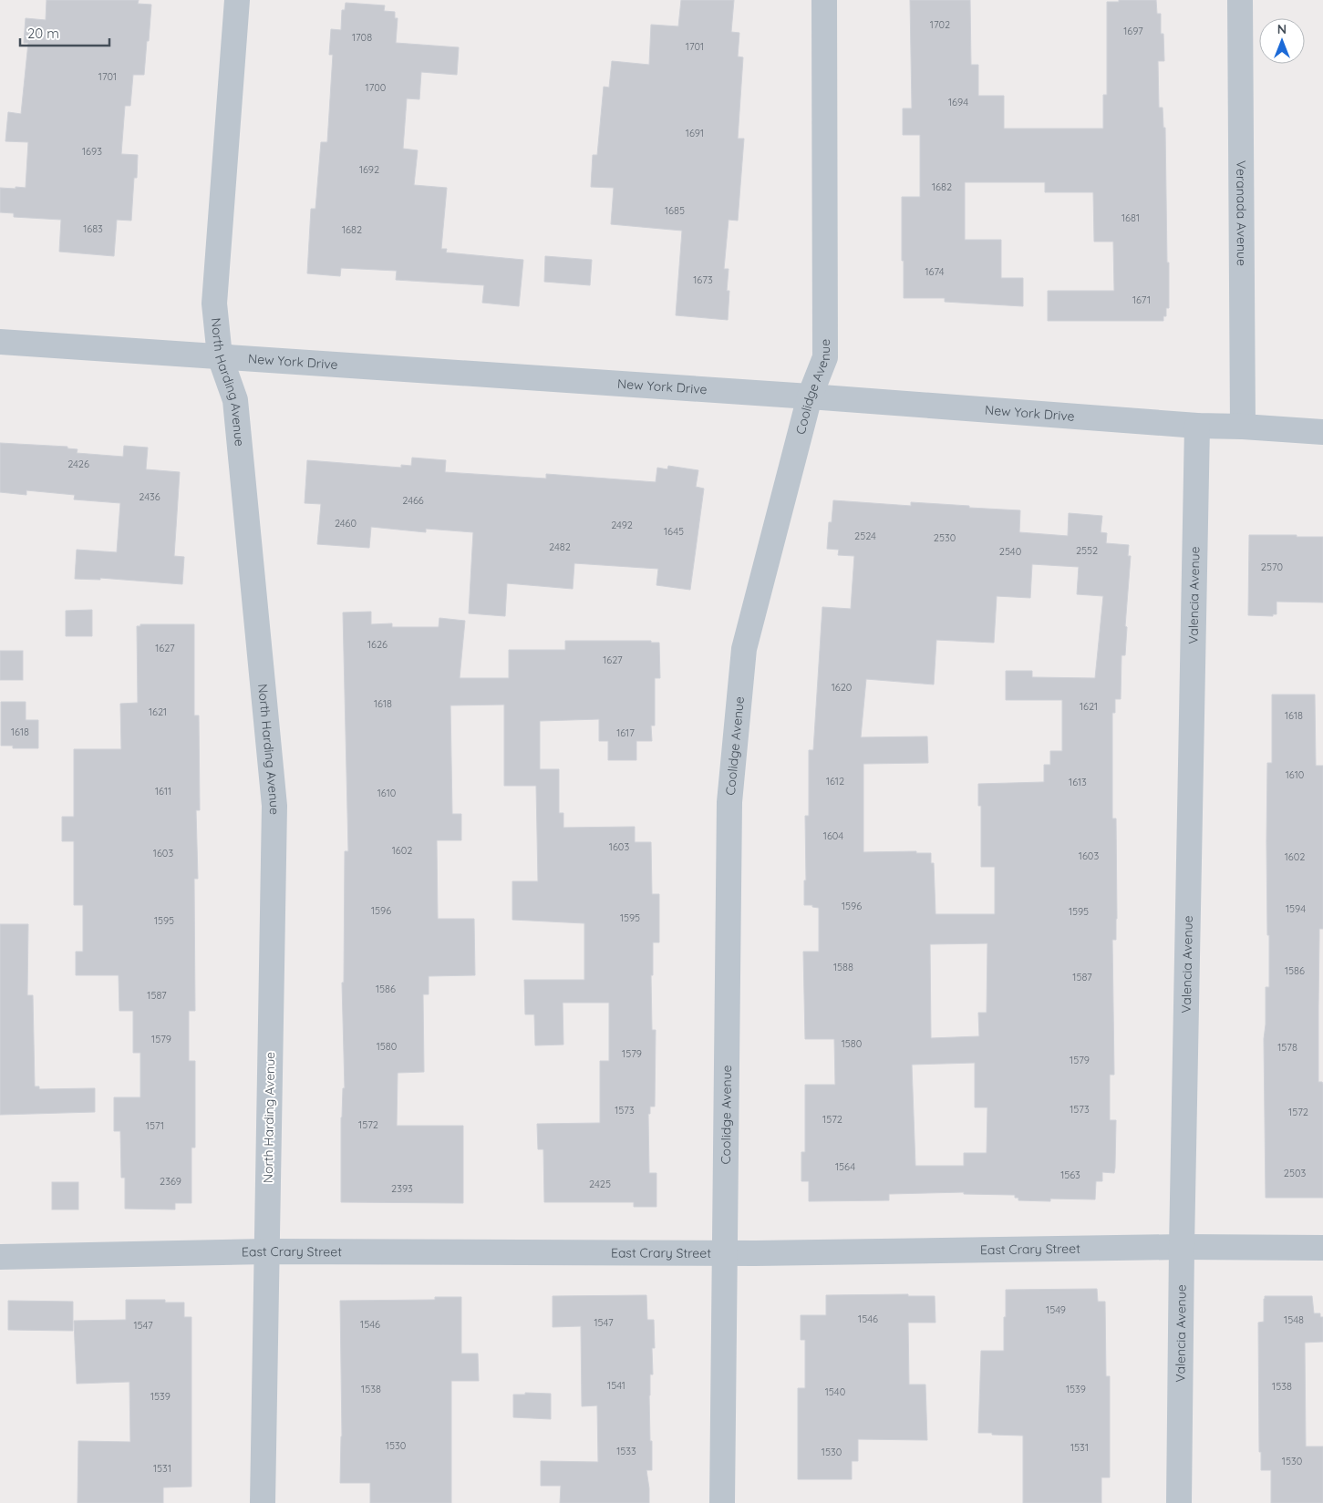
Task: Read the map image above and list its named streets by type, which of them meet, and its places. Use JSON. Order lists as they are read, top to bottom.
{
  "streets": {
    "street": [
      "Veranada Avenue",
      "New York Drive",
      "North Harding Avenue",
      "Coolidge Avenue",
      "Valencia Avenue",
      "East Crary Street"
    ]
  },
  "crossings": [
    ["Veranada Avenue", "New York Drive"],
    ["New York Drive", "North Harding Avenue"],
    ["New York Drive", "Coolidge Avenue"],
    ["New York Drive", "Valencia Avenue"],
    ["North Harding Avenue", "East Crary Street"],
    ["Coolidge Avenue", "East Crary Street"],
    ["Valencia Avenue", "East Crary Street"]
  ],
  "house_numbers": [
    "1702",
    "1697",
    "1708",
    "1701",
    "1701",
    "1700",
    "1694",
    "1691",
    "1693",
    "1692",
    "1682",
    "1685",
    "1681",
    "1683",
    "1682",
    "1674",
    "1673",
    "1671",
    "2426",
    "2436",
    "2466",
    "2460",
    "2492",
    "1645",
    "2524",
    "2530",
    "2482",
    "2552",
    "2540",
    "2570",
    "1626",
    "1627",
    "1627",
    "1620",
    "1618",
    "1621",
    "1621",
    "1618",
    "1618",
    "1617",
    "1610",
    "1612",
    "1613",
    "1611",
    "1610",
    "1604",
    "1603",
    "1602",
    "1603",
    "1603",
    "1602",
    "1596",
    "1594",
    "1596",
    "1595",
    "1595",
    "1595",
    "1588",
    "1586",
    "1587",
    "1586",
    "1587",
    "1579",
    "1580",
    "1580",
    "1578",
    "1579",
    "1579",
    "1573",
    "1573",
    "1572",
    "1572",
    "1572",
    "1571",
    "1564",
    "2503",
    "1563",
    "2369",
    "2425",
    "2393",
    "1549",
    "1546",
    "1548",
    "1547",
    "1546",
    "1547",
    "1541",
    "1538",
    "1538",
    "1539",
    "1540",
    "1539",
    "1530",
    "1531",
    "1533",
    "1530",
    "1530",
    "1531"
  ],
  "scale_bar": "20 m",
  "north": "top"
}
